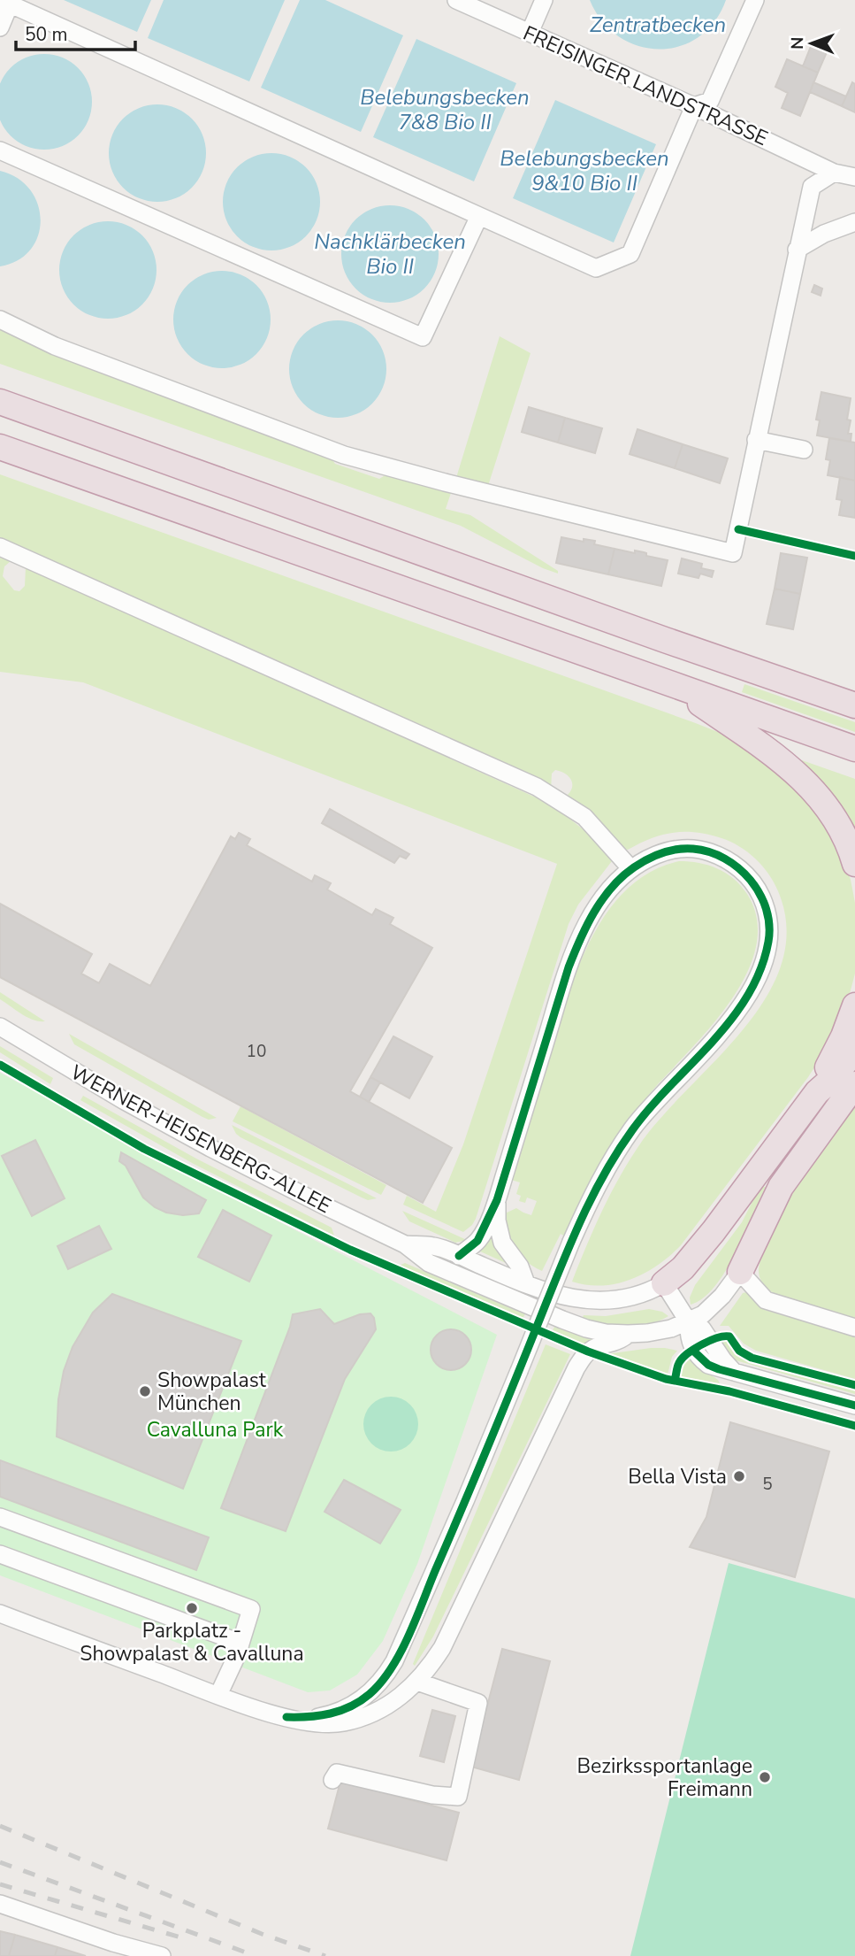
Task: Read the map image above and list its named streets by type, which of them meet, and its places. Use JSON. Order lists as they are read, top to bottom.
{
  "streets": {
    "street": ["FREISINGER LANDSTRASSE", "WERNER-HEISENBERG-ALLEE"]
  },
  "water": [
    "Zentratbecken",
    "Belebungsbecken 7&8 Bio II",
    "Belebungsbecken 9&10 Bio II",
    "Nachklärbecken Bio II"
  ],
  "parks": ["Cavalluna Park"],
  "places": [
    "Showpalast München",
    "Bella Vista",
    "Parkplatz - Showpalast & Cavalluna",
    "Bezirkssportanlage Freimann"
  ],
  "house_numbers": ["10", "5"],
  "scale_bar": "50 m",
  "north": "left"
}
